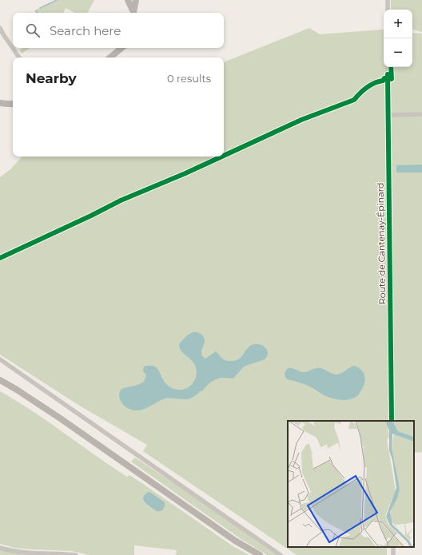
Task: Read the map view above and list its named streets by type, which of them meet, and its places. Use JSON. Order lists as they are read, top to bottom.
{
  "streets": {
    "street": ["Route de Cantenay-Épinard"]
  },
  "page": {
    "map_buttons": ["+", "−"],
    "search": "Search here",
    "heading": ["Nearby", "0 results"]
  }
}
